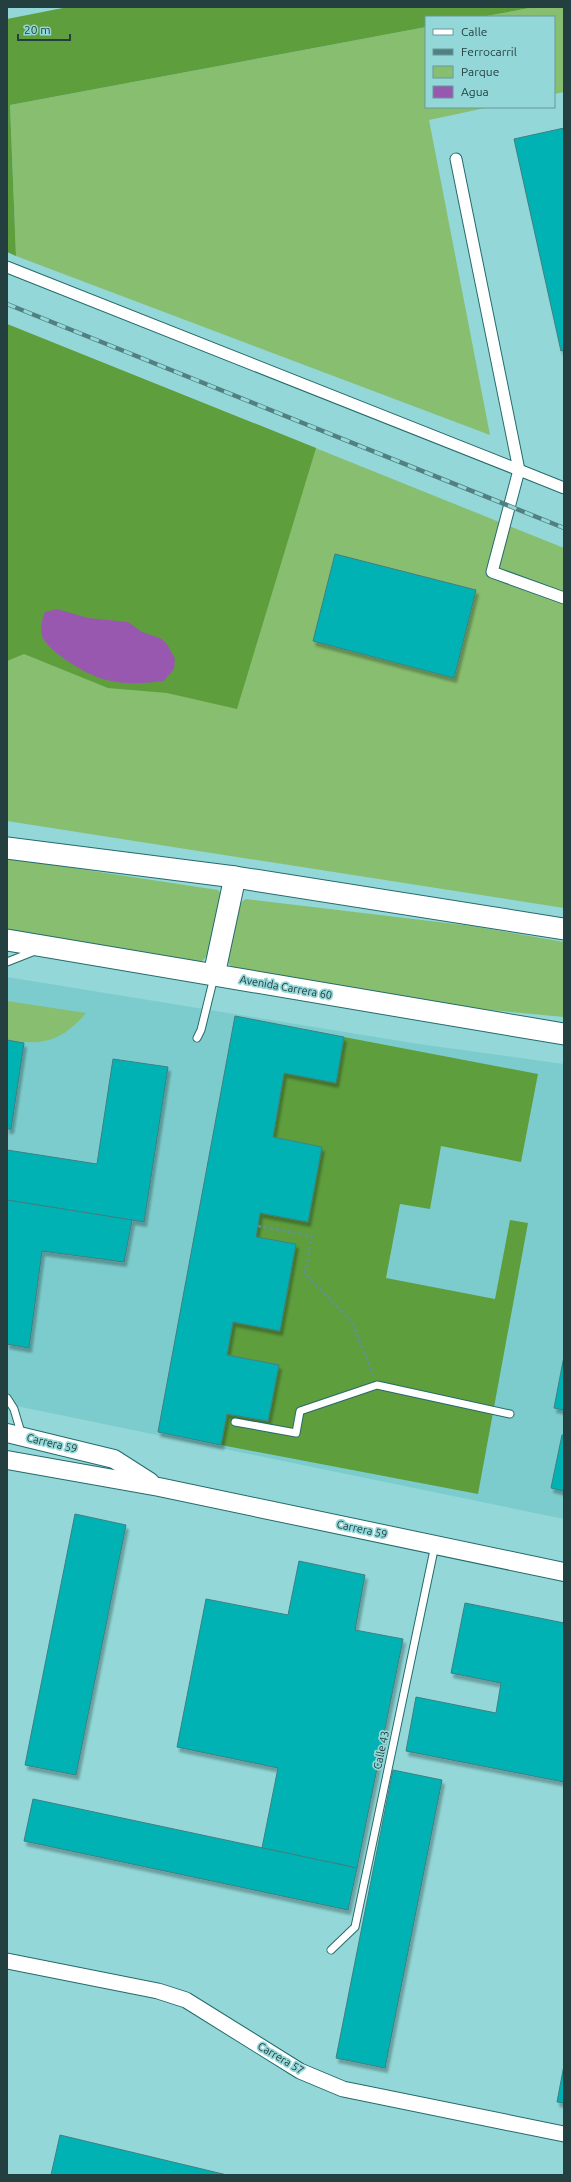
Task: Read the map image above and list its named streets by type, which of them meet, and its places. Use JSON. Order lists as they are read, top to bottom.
{
  "streets": {
    "main road": ["Avenida Carrera 60"],
    "street": ["Carrera 59", "Carrera 57"],
    "lane": ["Calle 43"]
  },
  "crossings": [
    ["Carrera 59", "Calle 43"]
  ],
  "legend": [
    "Calle",
    "Ferrocarril",
    "Parque",
    "Agua"
  ],
  "scale_bar": "20 m"
}
